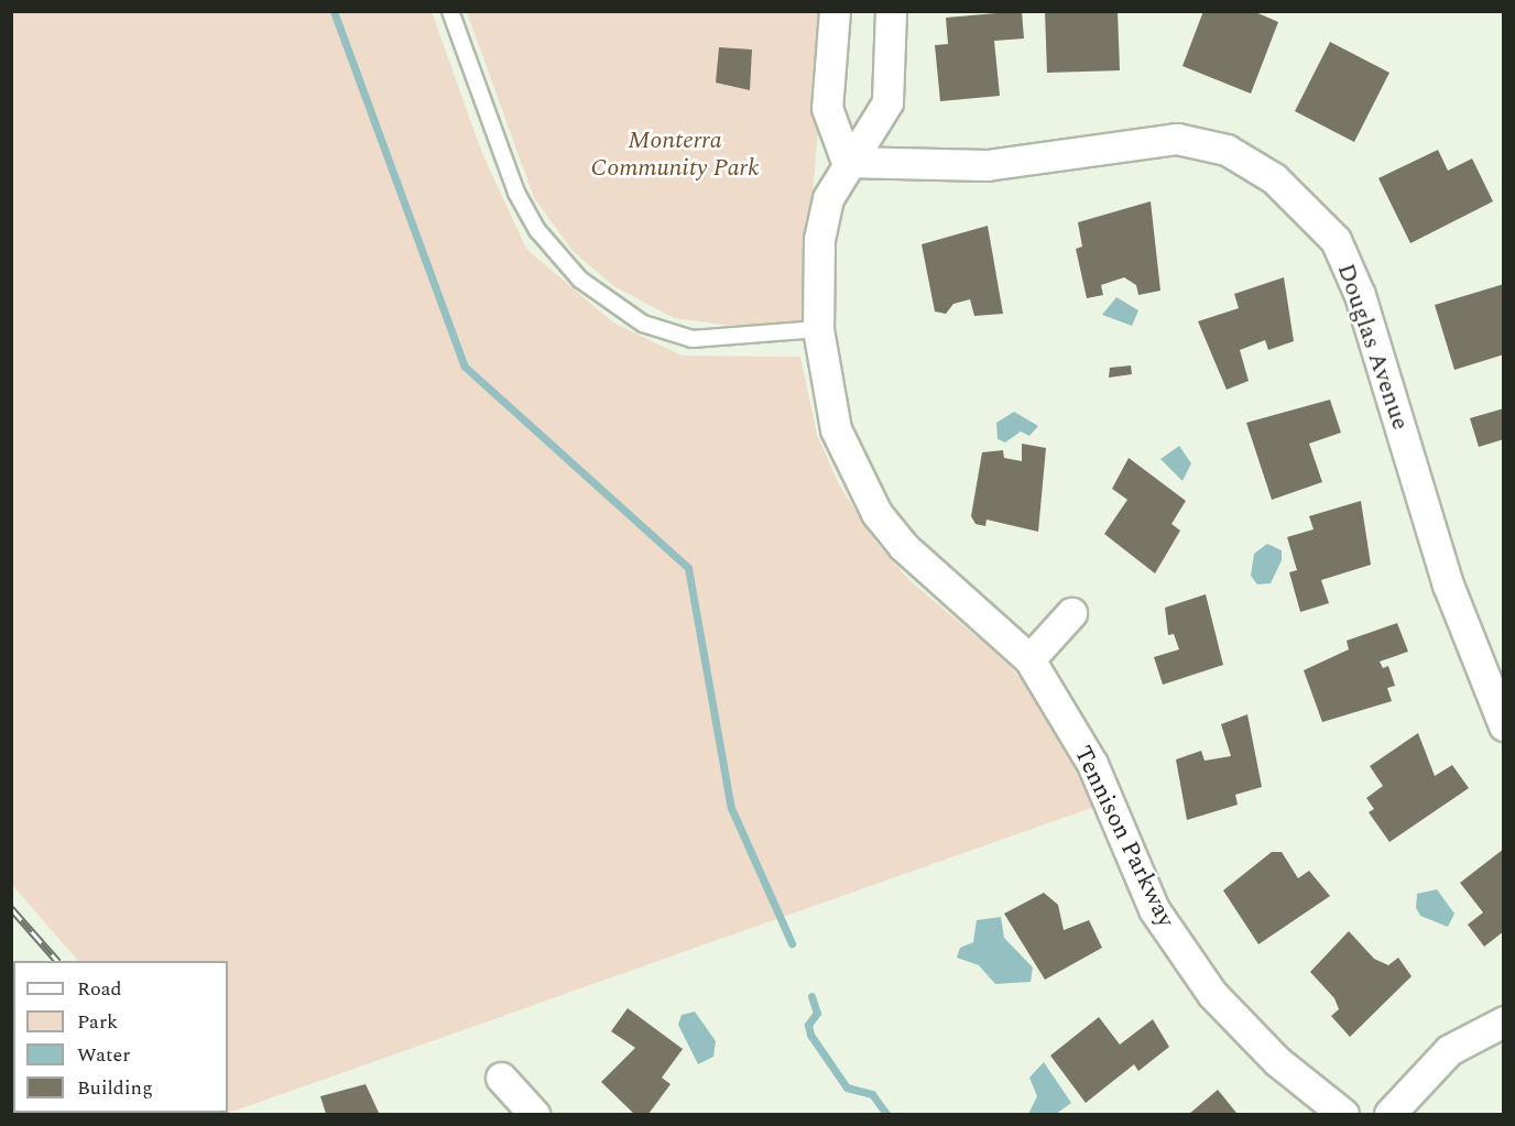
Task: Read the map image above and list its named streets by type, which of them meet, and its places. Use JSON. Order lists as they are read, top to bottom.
{
  "streets": {
    "street": ["Douglas Avenue", "Tennison Parkway"]
  },
  "crossings": [
    ["Douglas Avenue", "Tennison Parkway"]
  ],
  "parks": ["Monterra Community Park"],
  "legend": [
    "Road",
    "Park",
    "Water",
    "Building"
  ]
}
